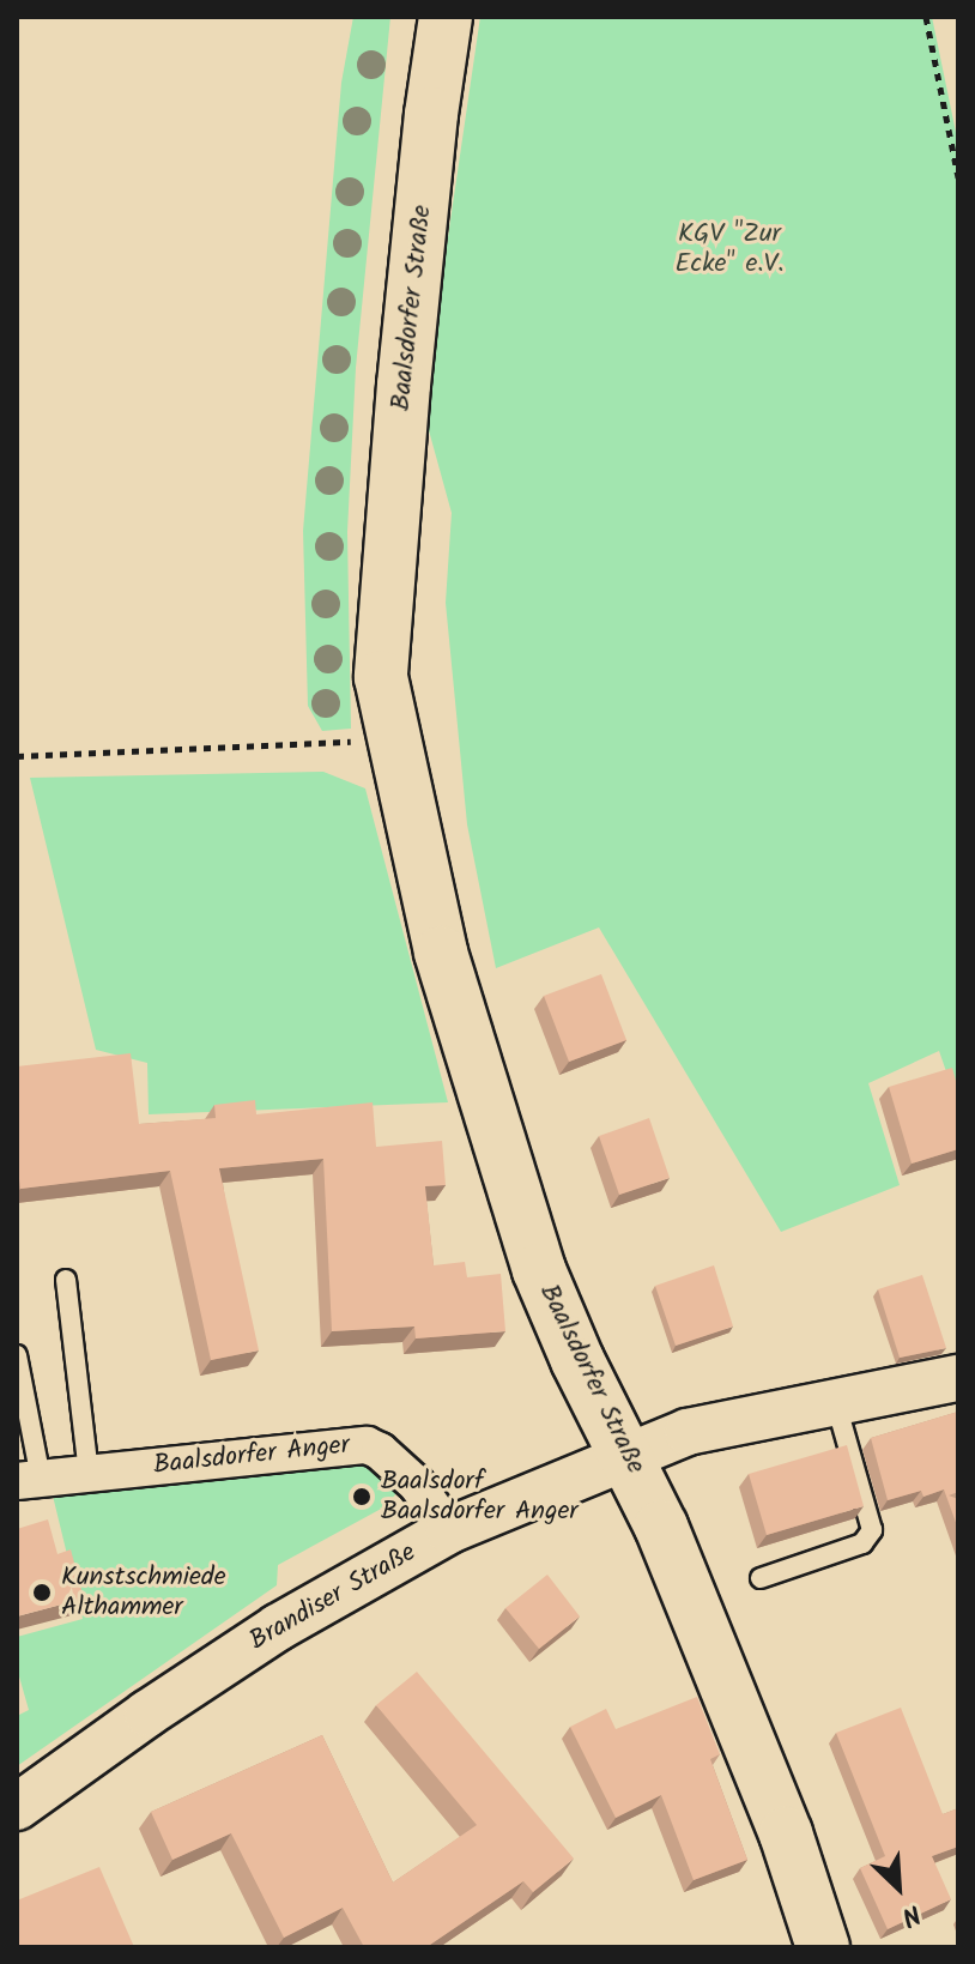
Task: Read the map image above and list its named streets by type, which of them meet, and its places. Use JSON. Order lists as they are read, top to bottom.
{
  "streets": {
    "main road": ["Baalsdorfer Straße"],
    "street": ["Baalsdorfer Anger", "Brandiser Straße"]
  },
  "crossings": [
    ["Baalsdorfer Straße", "Brandiser Straße"],
    ["Baalsdorfer Anger", "Brandiser Straße"]
  ],
  "parks": ["KGV \"Zur Ecke\" e.V."],
  "places": ["Baalsdorf Baalsdorfer Anger", "Kunstschmiede Althammer"],
  "north": "bottom right"
}
